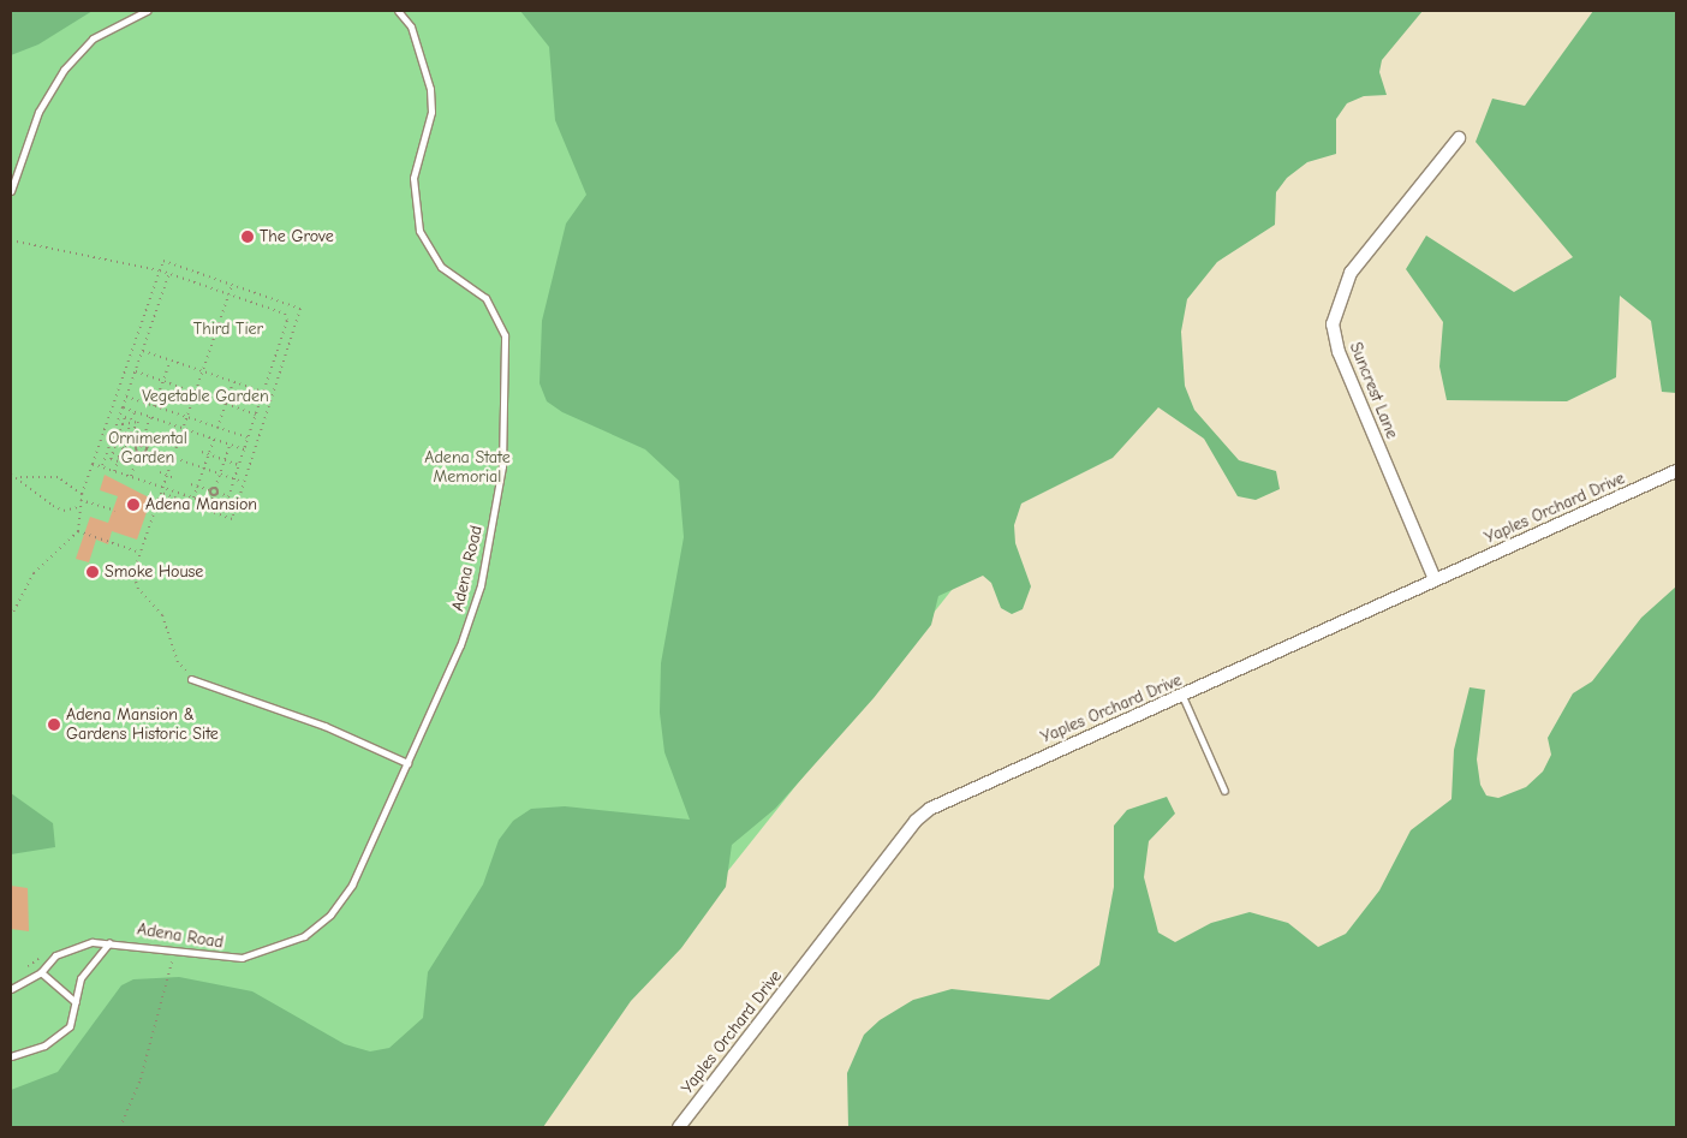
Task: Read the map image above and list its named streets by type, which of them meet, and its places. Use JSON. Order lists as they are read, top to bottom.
{
  "streets": {
    "street": ["Suncrest Lane", "Yaples Orchard Drive"],
    "lane": ["Adena Road"]
  },
  "crossings": [
    ["Suncrest Lane", "Yaples Orchard Drive"]
  ],
  "parks": [
    "Third Tier",
    "Vegetable Garden",
    "Ornimental Garden",
    "Adena State Memorial"
  ],
  "places": [
    "The Grove",
    "Adena Mansion",
    "Smoke House",
    "Adena Mansion & Gardens Historic Site"
  ]
}
